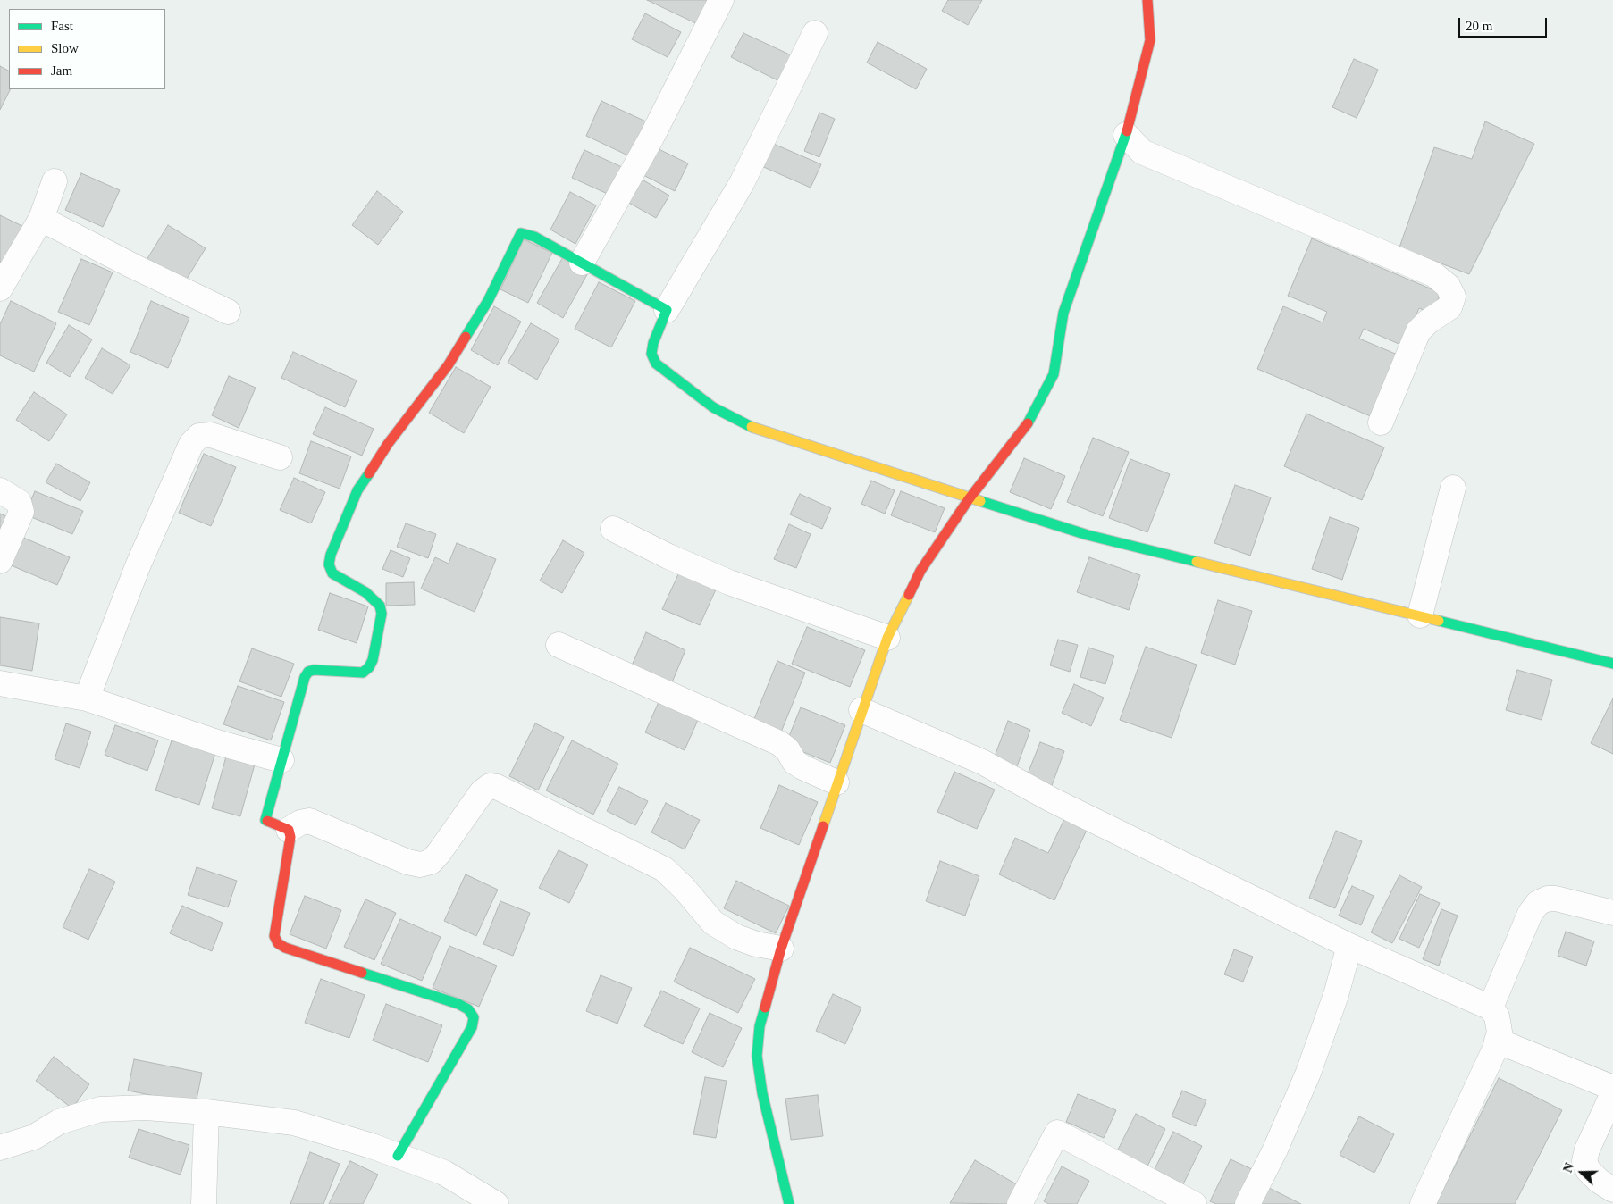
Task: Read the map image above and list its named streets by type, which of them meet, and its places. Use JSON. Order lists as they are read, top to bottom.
{
  "legend": ["Fast", "Slow", "Jam"],
  "scale_bar": "20 m",
  "north": "left"
}
